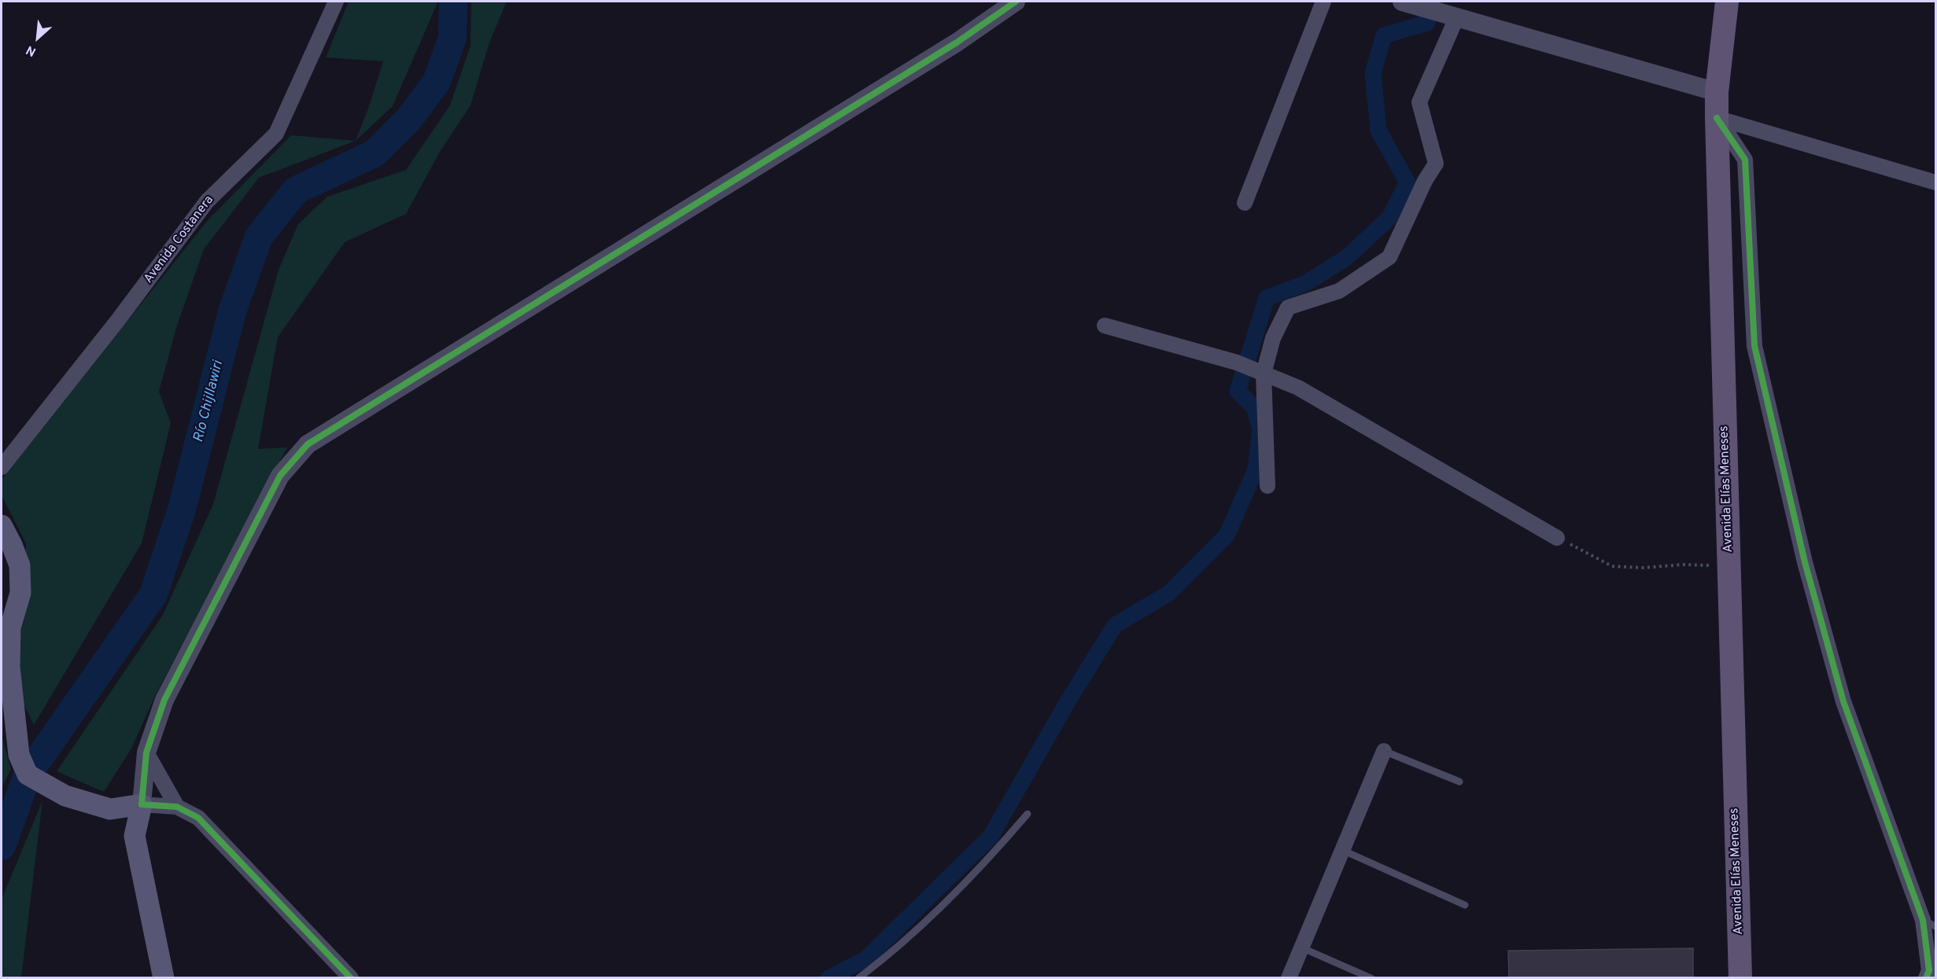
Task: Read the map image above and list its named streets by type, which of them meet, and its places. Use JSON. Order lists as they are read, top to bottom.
{
  "streets": {
    "main road": ["Avenida Elías Meneses"],
    "street": ["Avenida Costanera"]
  },
  "water": ["Río Chijllawiri"],
  "north": "bottom left"
}
